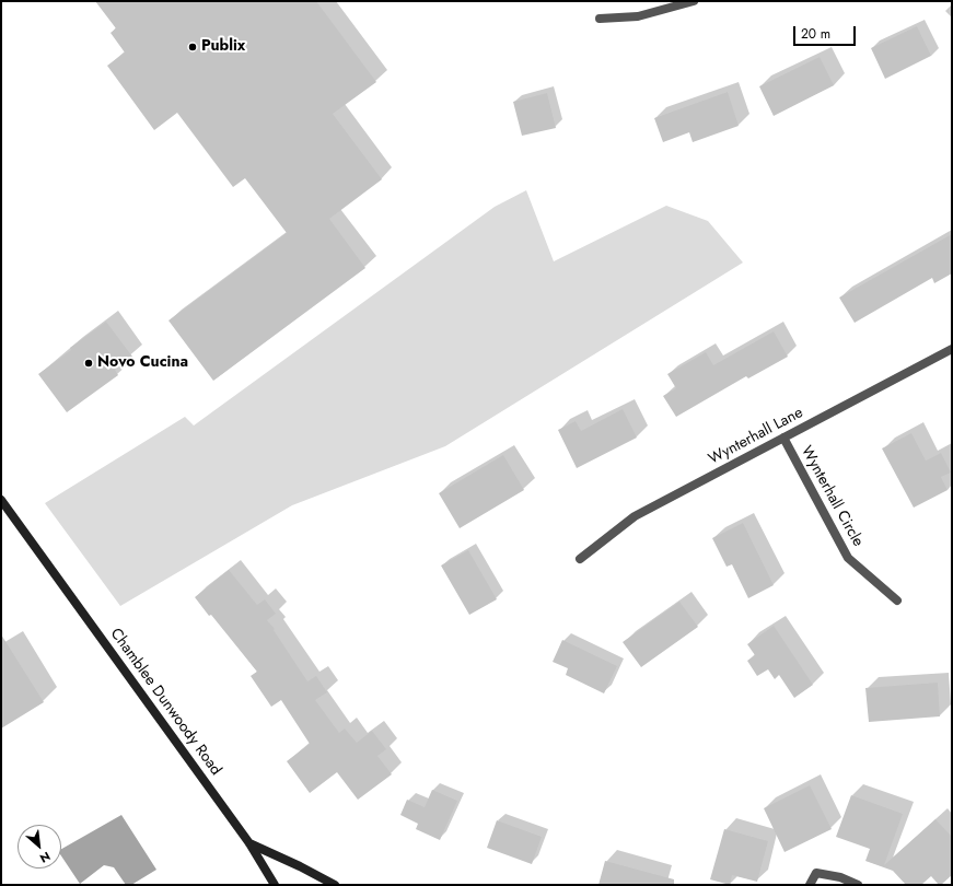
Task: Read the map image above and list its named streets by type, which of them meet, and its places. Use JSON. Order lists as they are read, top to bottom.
{
  "streets": {
    "street": ["Wynterhall Lane", "Wynterhall Circle", "Chamblee Dunwoody Road"]
  },
  "crossings": [
    ["Wynterhall Lane", "Wynterhall Circle"]
  ],
  "places": ["Publix", "Novo Cucina"],
  "scale_bar": "20 m",
  "north": "bottom right"
}
